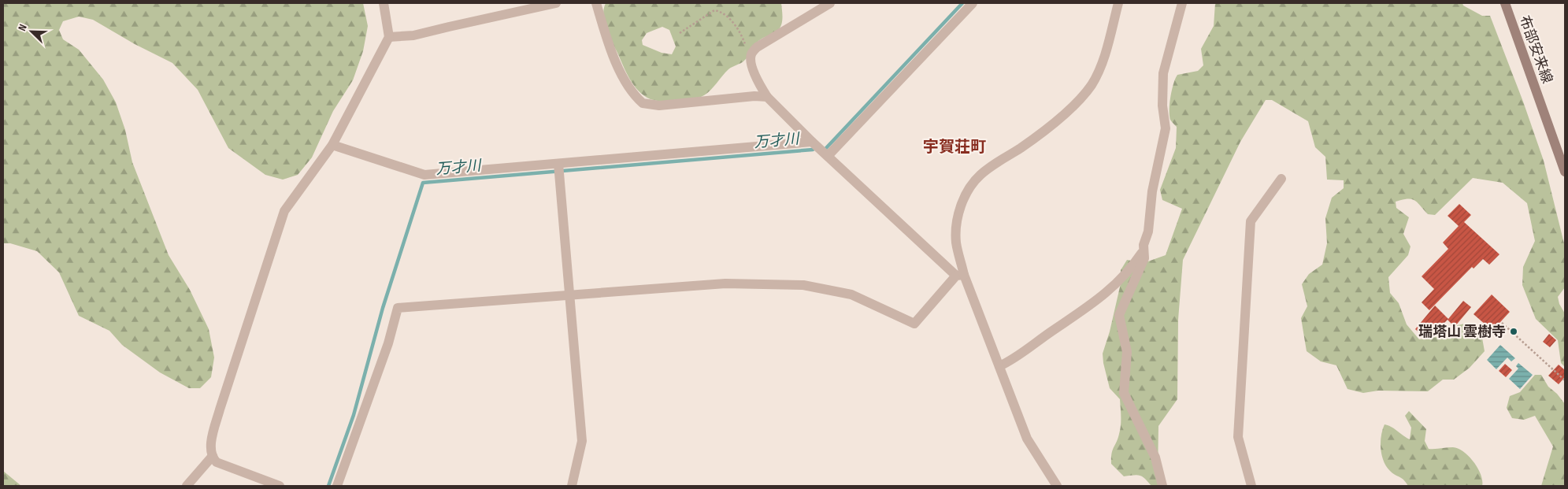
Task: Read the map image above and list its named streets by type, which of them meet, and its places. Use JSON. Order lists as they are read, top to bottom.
{
  "streets": {
    "main road": ["布部安来線"]
  },
  "districts": ["宇賀荘町"],
  "water": ["万才川"],
  "places": ["瑞塔山 雲樹寺"],
  "north": "top left"
}
